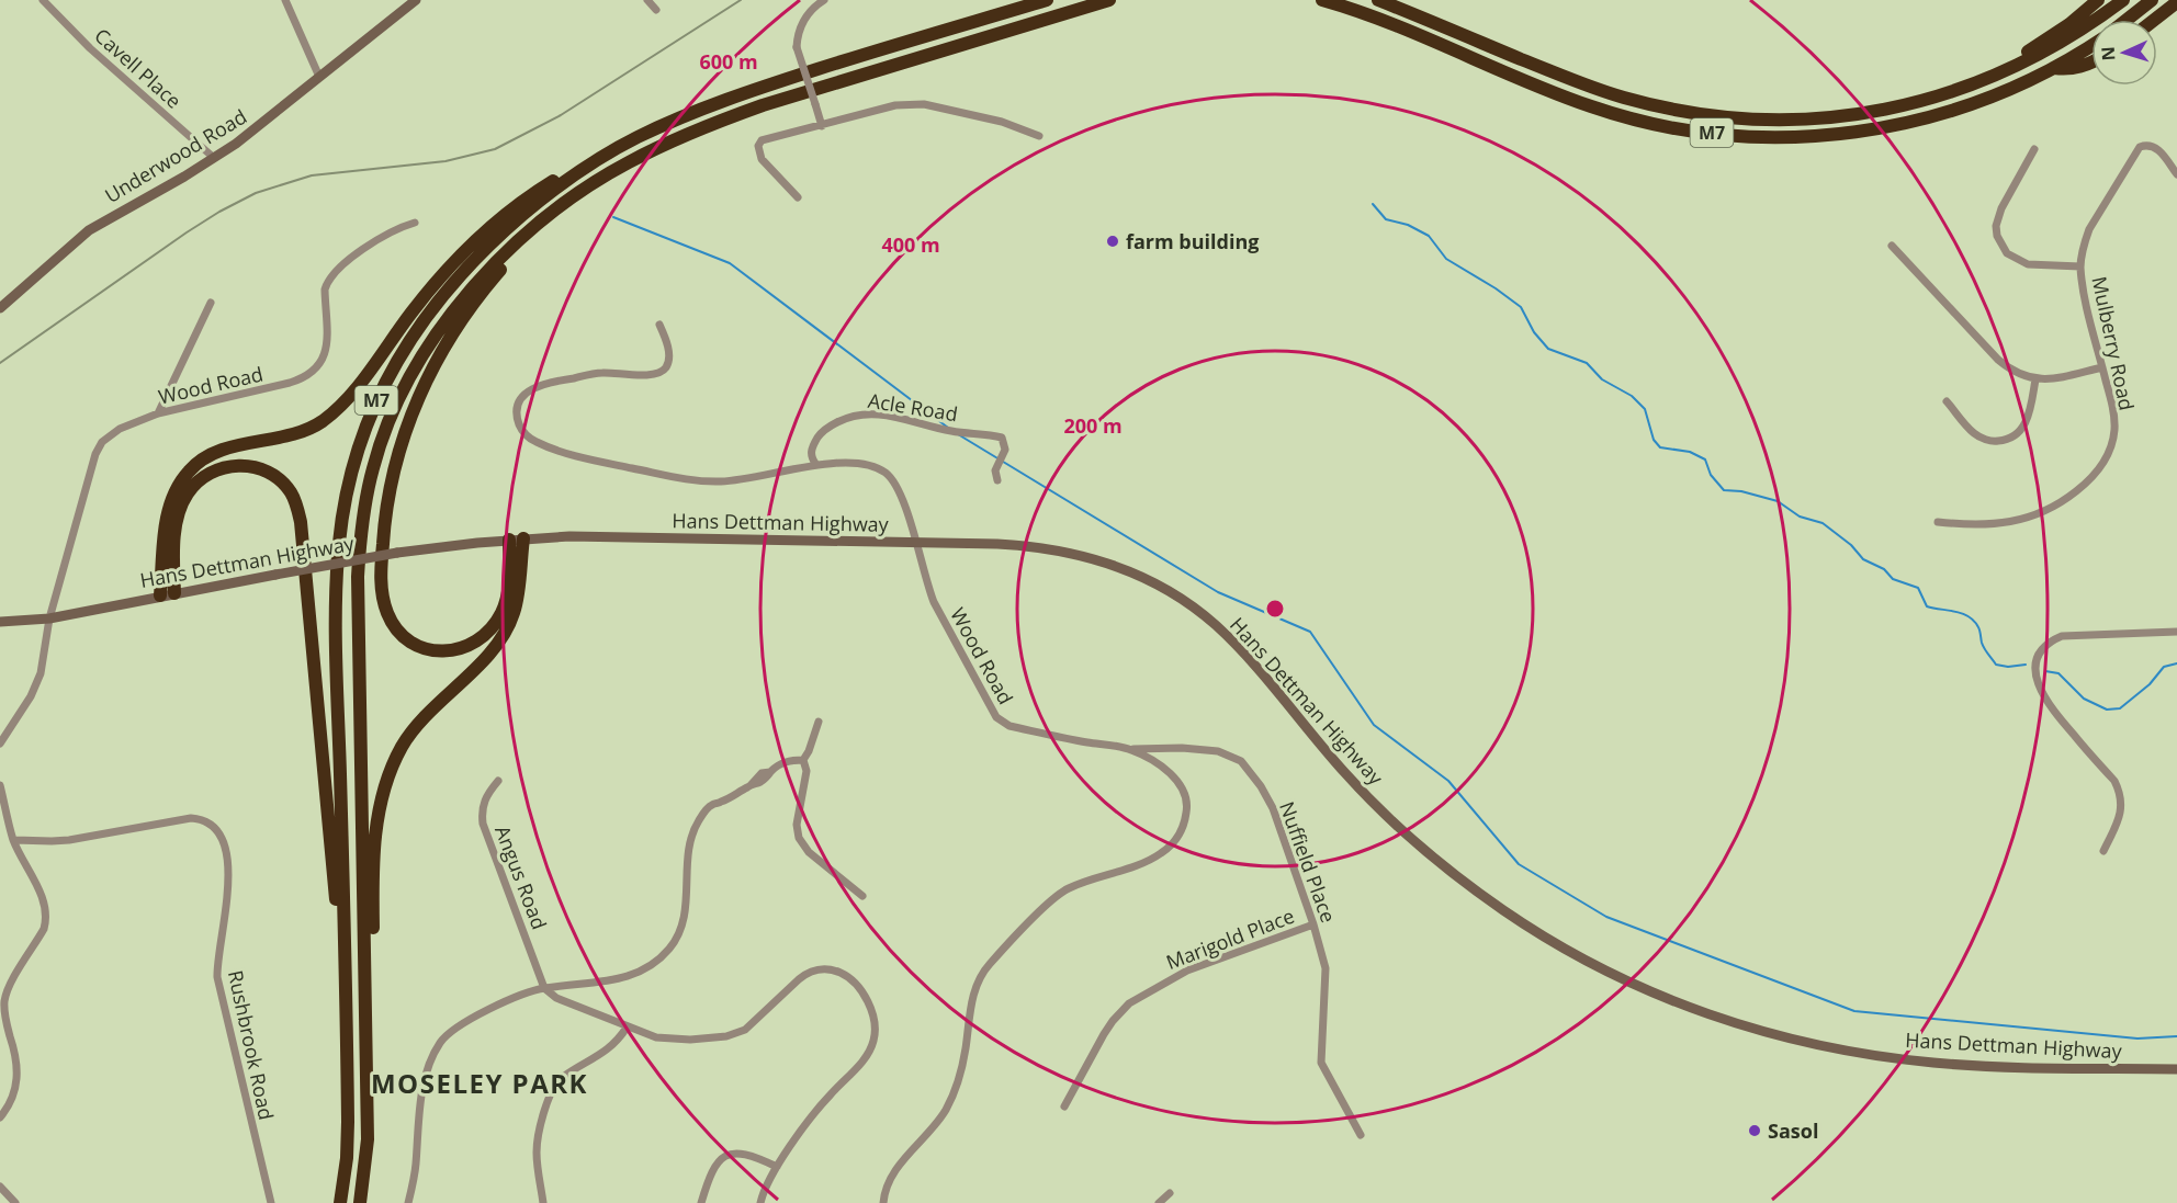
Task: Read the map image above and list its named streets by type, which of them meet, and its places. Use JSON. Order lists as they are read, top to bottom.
{
  "streets": {
    "highway": ["M7"],
    "street": [
      "Cavell Place",
      "Underwood Road",
      "Mulberry Road",
      "Wood Road",
      "Acle Road",
      "Hans Dettman Highway",
      "Nuffield Place",
      "Angus Road",
      "Marigold Place",
      "Rushbrook Road"
    ]
  },
  "crossings": [
    ["Cavell Place", "Underwood Road"],
    ["Wood Road", "Acle Road"],
    ["Wood Road", "Hans Dettman Highway"],
    ["Wood Road", "Nuffield Place"],
    ["Nuffield Place", "Marigold Place"]
  ],
  "districts": ["MOSELEY PARK"],
  "places": ["farm building", "Sasol"],
  "north": "left",
  "rings": ["600 m", "400 m", "200 m"]
}
